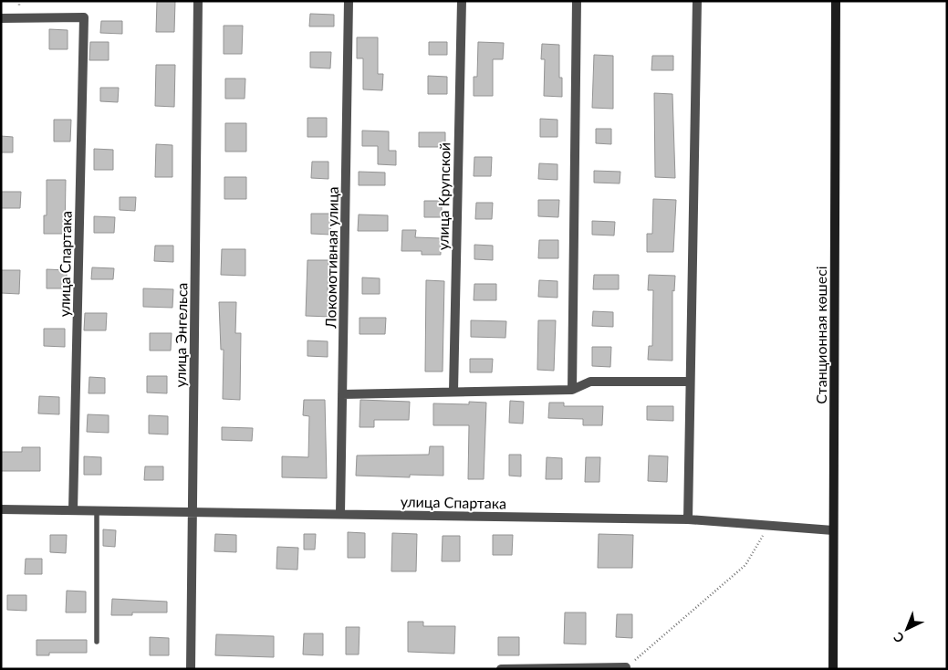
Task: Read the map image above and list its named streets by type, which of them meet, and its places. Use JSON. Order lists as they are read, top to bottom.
{
  "streets": {
    "street": [
      "улица Крупской",
      "Локомотивная улица",
      "улица Спартака",
      "улица Энгельса",
      "Станционная көшесі"
    ]
  },
  "crossings": [
    ["Локомотивная улица", "улица Спартака"],
    ["улица Спартака", "улица Энгельса"],
    ["улица Спартака", "Станционная көшесі"]
  ],
  "north": "bottom left"
}
